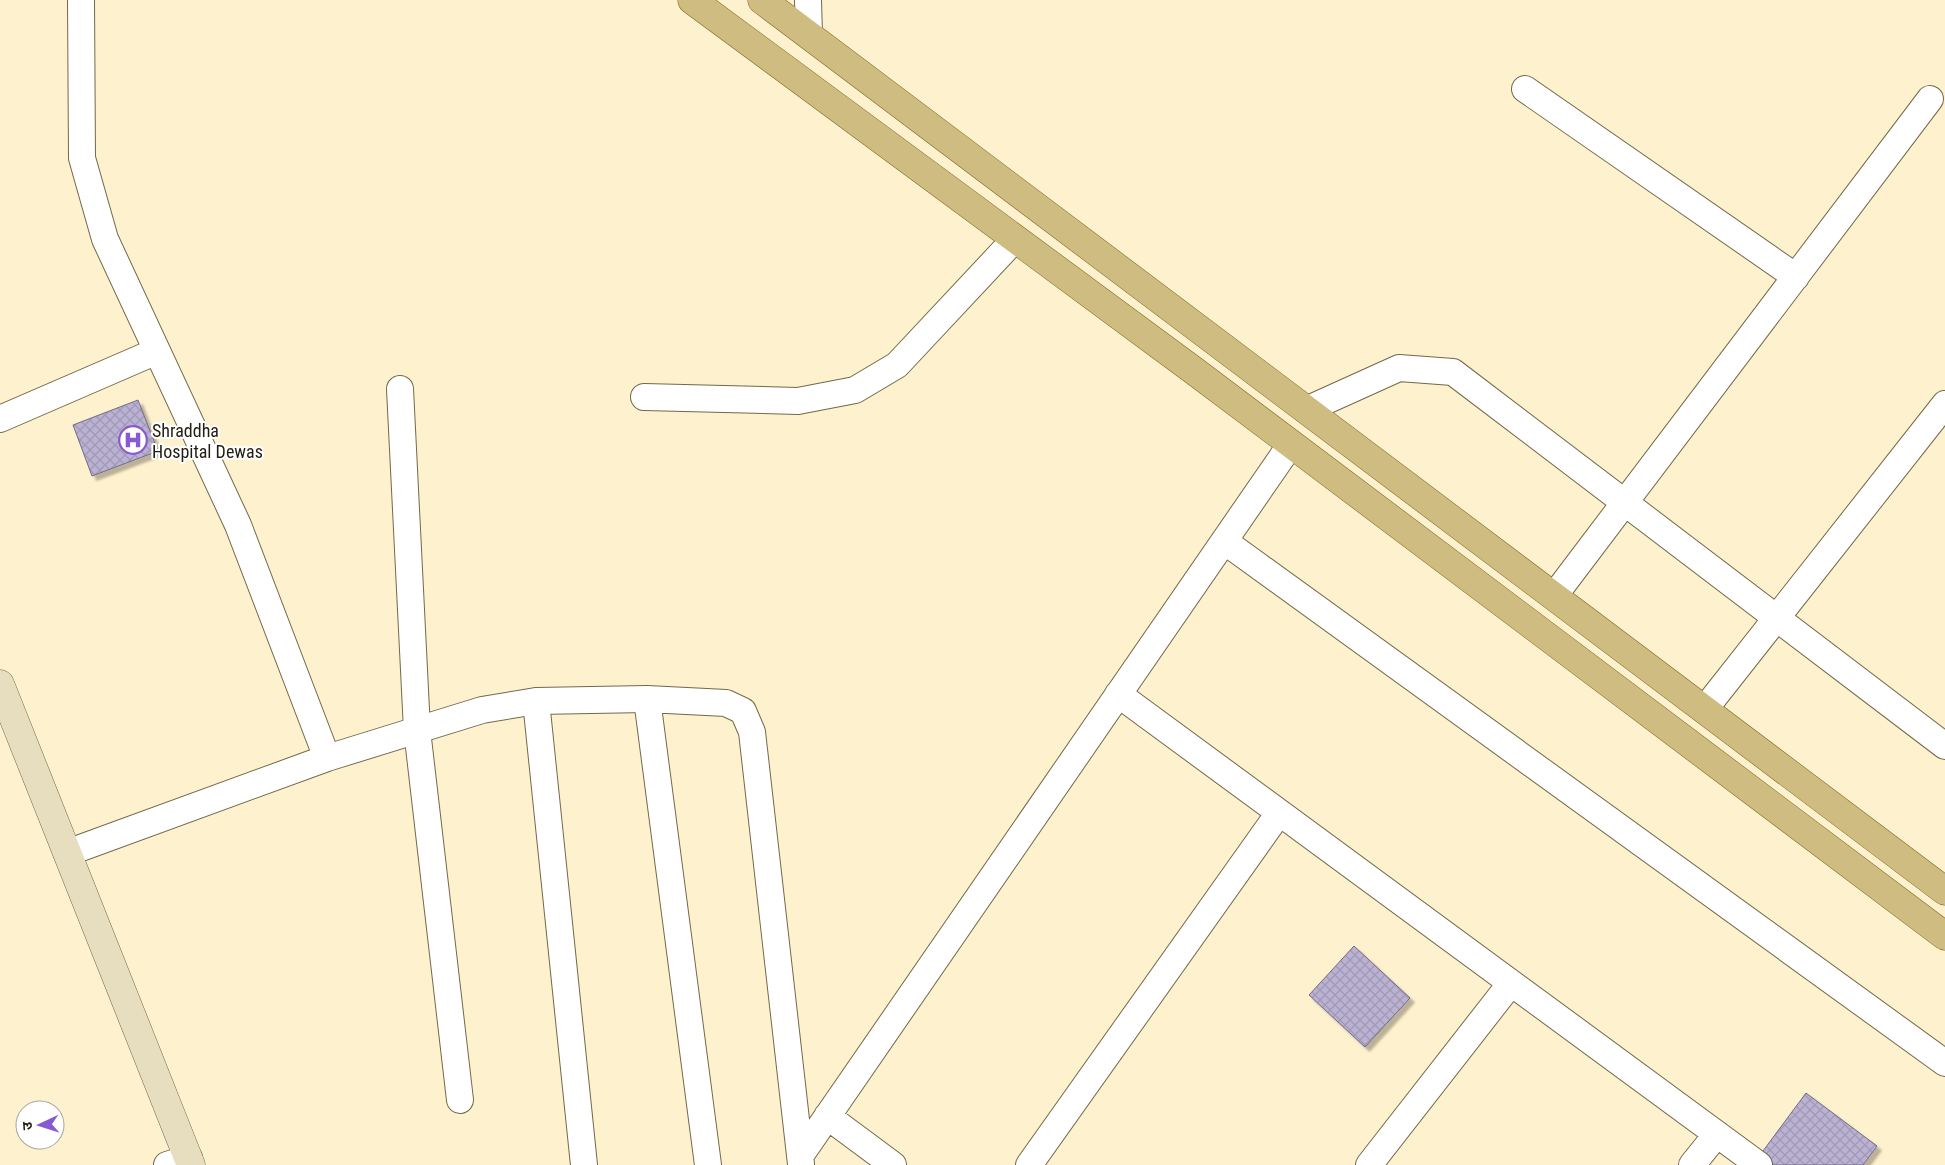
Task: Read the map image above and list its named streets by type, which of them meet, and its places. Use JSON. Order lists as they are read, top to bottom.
{
  "places": {
    "hospital": ["Shraddha Hospital Dewas"]
  },
  "north": "left"
}
